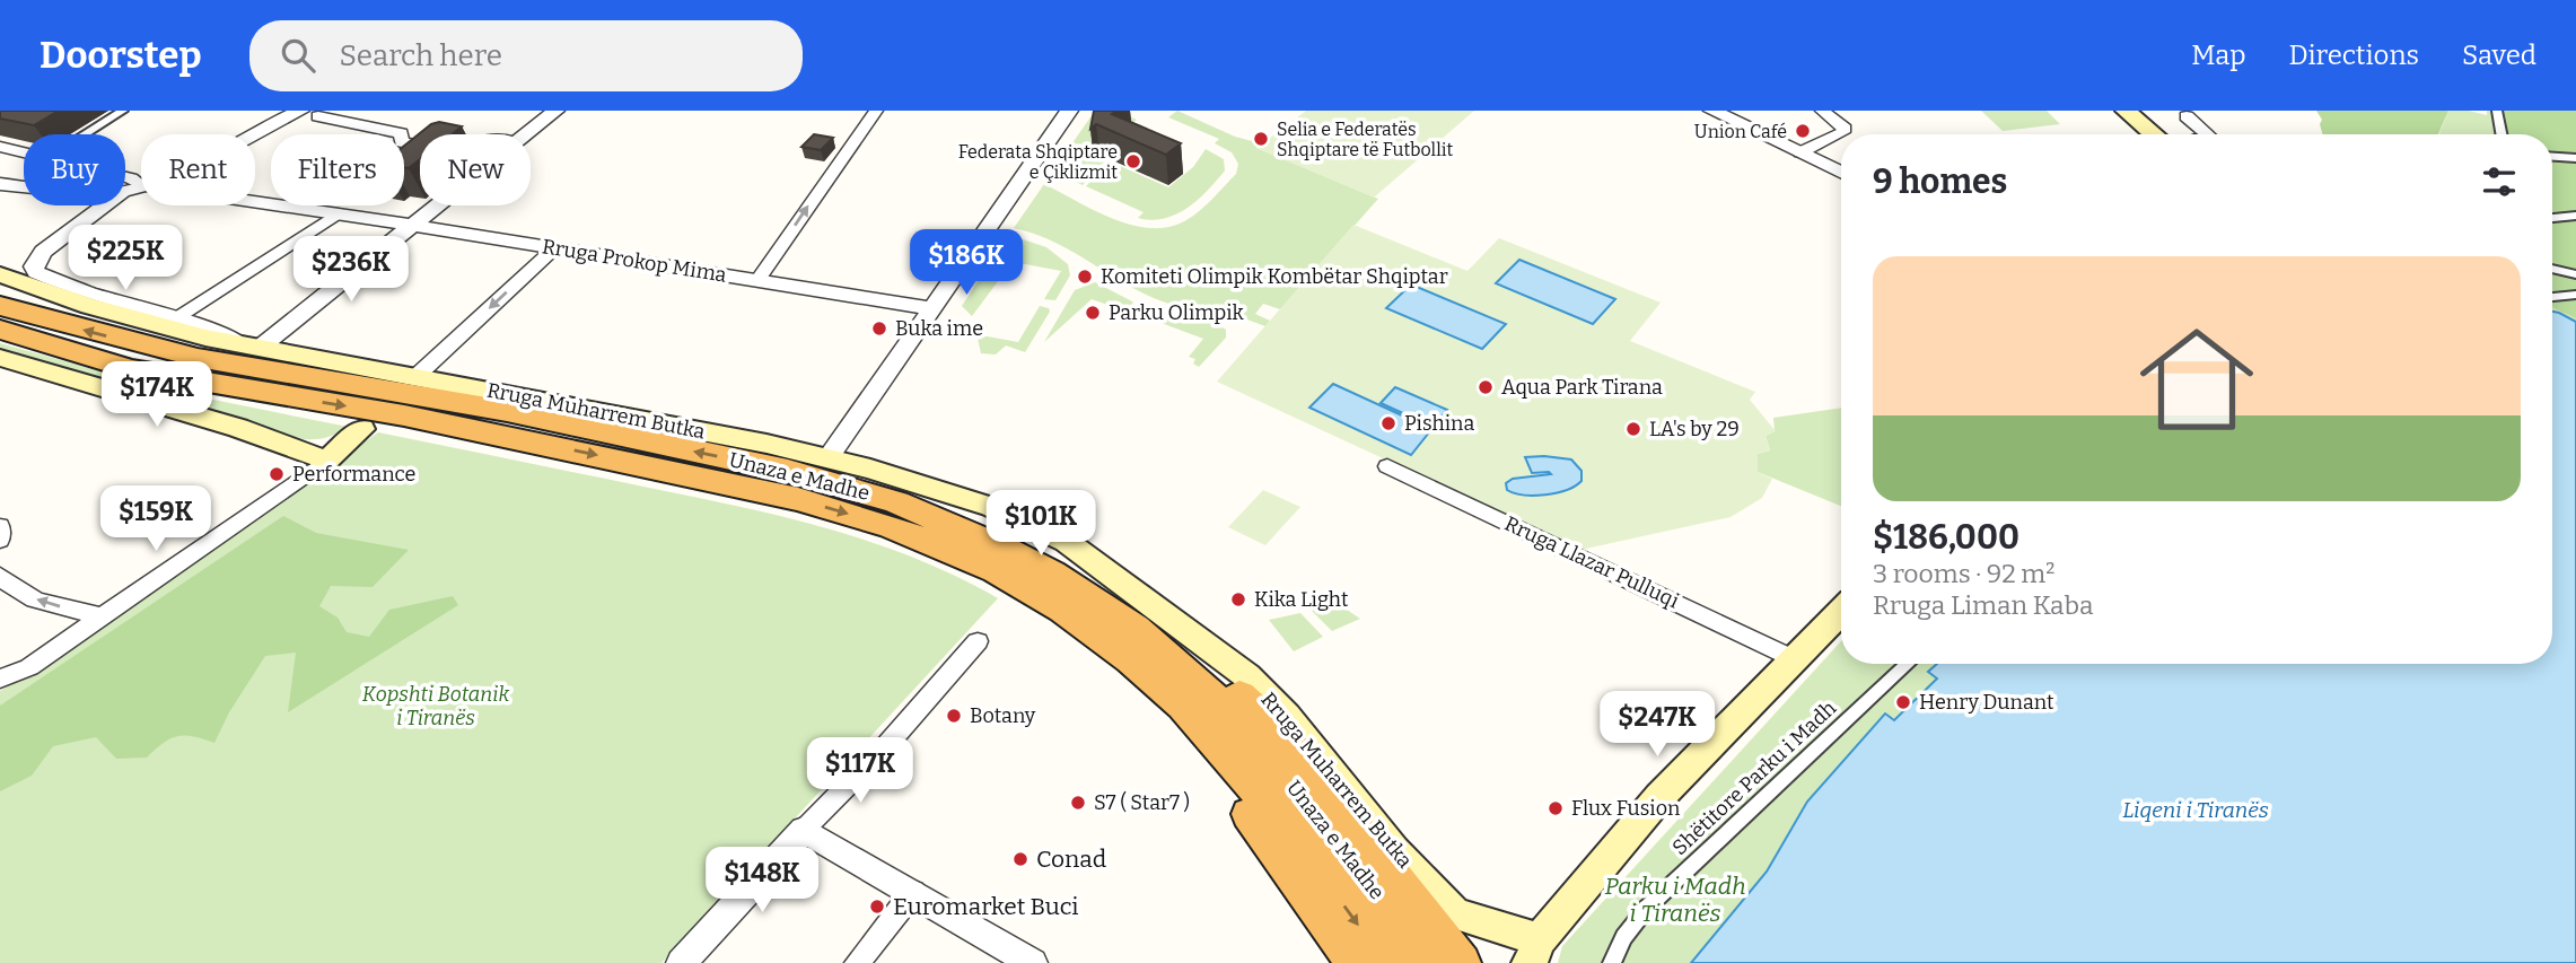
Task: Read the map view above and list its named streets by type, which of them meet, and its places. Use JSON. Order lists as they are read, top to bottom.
{
  "streets": {
    "highway": ["Unaza e Madhe"],
    "main road": ["Rruga Muharrem Butka"],
    "street": ["Rruga Prokop Mima", "Rruga Llazar Pulluqi", "Shëtitore Parku i Madh"]
  },
  "crossings": [
    ["Rruga Muharrem Butka", "Unaza e Madhe"]
  ],
  "water": ["Liqeni i Tiranës"],
  "parks": ["Kopshti Botanik i Tiranës", "Parku i Madh i Tiranës"],
  "places": [
    "Union Café",
    "Selia e Federatës Shqiptare të Futbollit",
    "Federata Shqiptare e Çiklizmit",
    "Komiteti Olimpik Kombëtar Shqiptar",
    "Parku Olimpik",
    "Buka ime",
    "Aqua Park Tirana",
    "Pishina",
    "LA's by 29",
    "Performance",
    "Kika Light",
    "Henry Dunant",
    "Botany",
    "S7 ( Star7 )",
    "Flux Fusion",
    "Conad",
    "Euromarket Buci"
  ],
  "page": {
    "header": "Doorstep",
    "search": "Search here",
    "nav": ["Map", "Directions", "Saved"],
    "chip": [
      "Buy",
      "Rent",
      "Filters",
      "New"
    ],
    "heading": "9 homes",
    "price": [
      "$225K",
      "$186K",
      "$236K",
      "$174K",
      "$159K",
      "$101K",
      "$247K",
      "$117K",
      "$148K"
    ],
    "list": [
      {
        "name": "$186,000",
        "note": "3 rooms · 92 m² · Rruga Liman Kaba"
      }
    ]
  }
}
